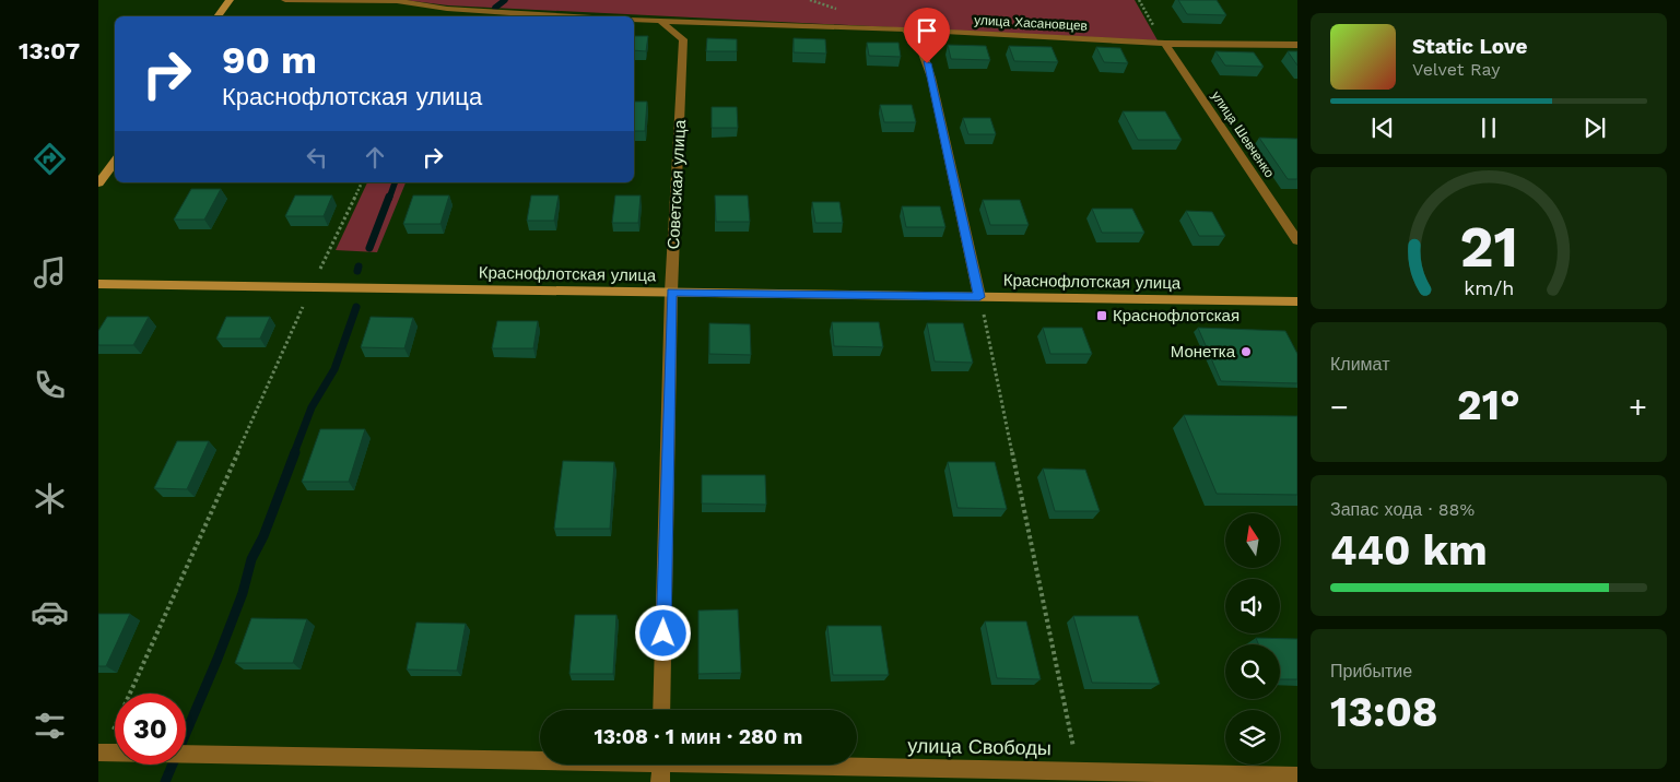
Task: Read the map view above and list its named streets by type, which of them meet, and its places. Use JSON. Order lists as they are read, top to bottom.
{
  "streets": {
    "street": [
      "улица Хасановцев",
      "улица Шевченко",
      "Советская улица",
      "Краснофлотская улица",
      "улица Свободы"
    ]
  },
  "crossings": [
    ["улица Хасановцев", "улица Шевченко"],
    ["улица Хасановцев", "Советская улица"],
    ["Советская улица", "Краснофлотская улица"]
  ],
  "places": {
    "transit": ["Краснофлотская"],
    "other": ["Монетка"]
  },
  "north": "top",
  "page": {
    "tabs": "13:07",
    "turn": ["90 m", "Краснофлотская улица"],
    "song": ["Static Love", "Velvet Ray"],
    "tile": [
      "Климат",
      ["Запас хода · 88%", "440 km"],
      ["Прибытие", "13:08"]
    ],
    "heat": ["−", "21°", "+"],
    "limit": "30",
    "trip": "13:08 · 1 мин · 280 m",
    "gauge": ["21", "km/h"]
  }
}
